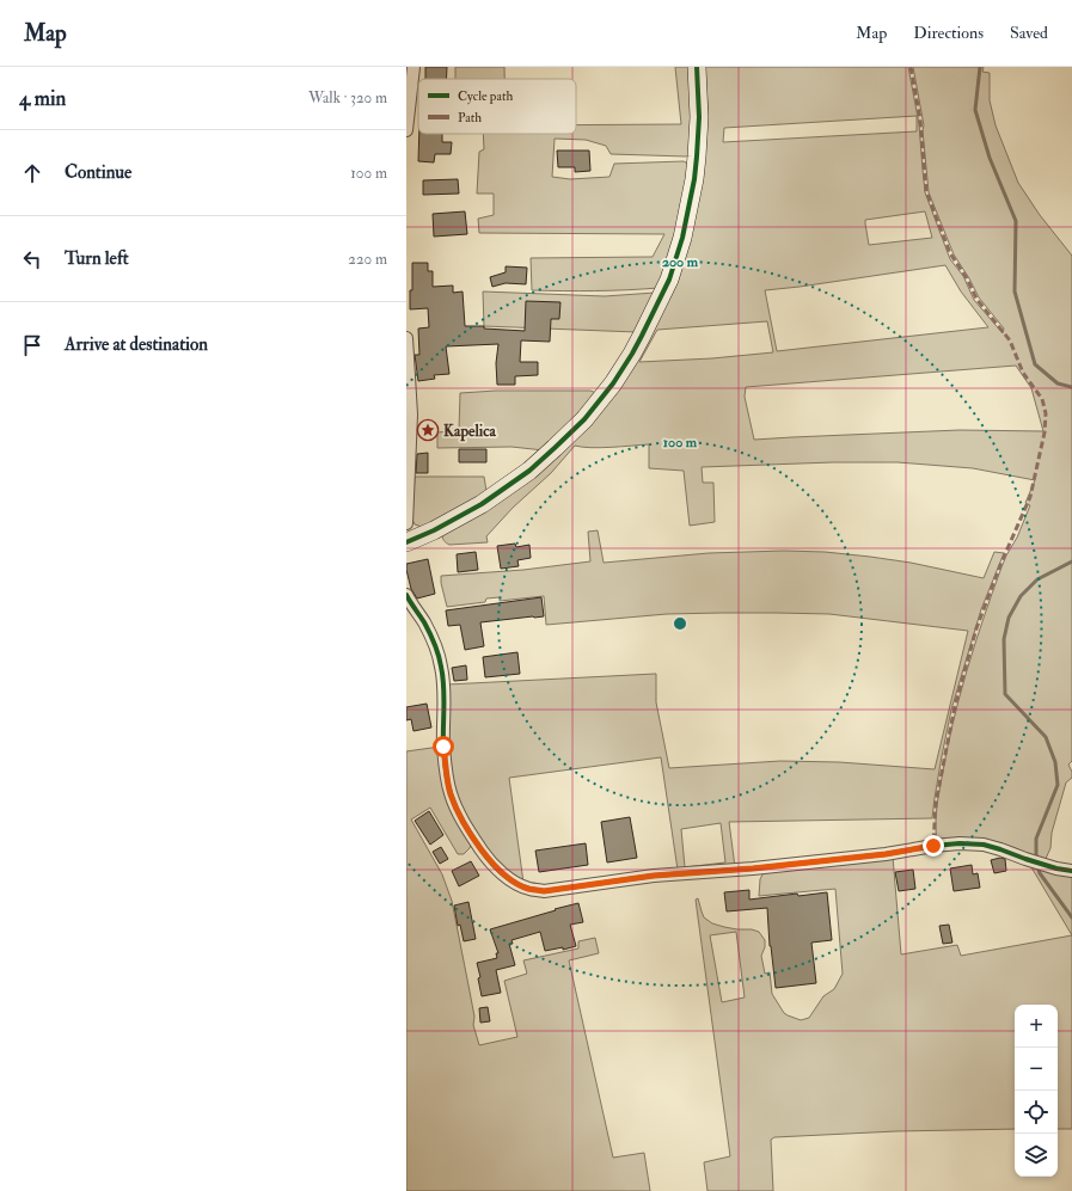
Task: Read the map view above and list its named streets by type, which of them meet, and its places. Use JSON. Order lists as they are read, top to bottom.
{
  "places": {
    "place": ["Kapelica"]
  },
  "legend": ["Cycle path", "Path"],
  "page": {
    "header": "Map",
    "nav": ["Map", "Directions", "Saved"],
    "heading": ["4 min", "Walk · 320 m"],
    "list": [
      ["Continue", "100 m"],
      ["Turn left", "220 m"],
      "Arrive at destination"
    ],
    "map_buttons": ["+", "−"]
  },
  "rings": ["200 m", "100 m"]
}
